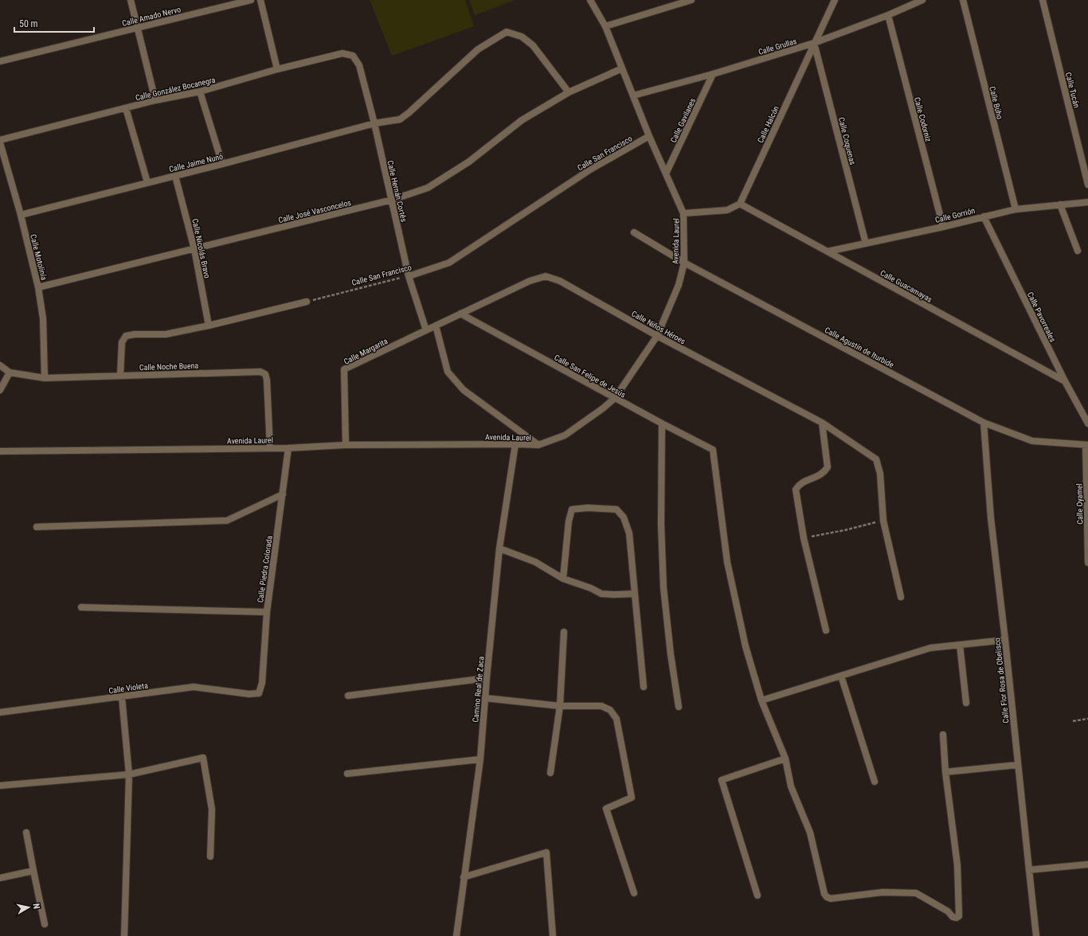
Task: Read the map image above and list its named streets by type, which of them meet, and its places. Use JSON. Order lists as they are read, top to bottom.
{
  "streets": {
    "street": [
      "Calle Amado Nervo",
      "Calle Grullas",
      "Calle González Bocanegra",
      "Calle Tucán",
      "Calle Búho",
      "Calle Codorniz",
      "Calle Gavilanes",
      "Calle Halcón",
      "Calle Coquenas",
      "Calle San Francisco",
      "Calle Jaime Nunó",
      "Calle Hernán Cortés",
      "Calle José Vasconcelos",
      "Calle Gorrión",
      "Avenida Laurel",
      "Calle Nicolás Bravo",
      "Calle Motolinía",
      "Calle Guacamayas",
      "Calle Pavorreales",
      "Calle Niños Héroes",
      "Calle Agustín de Iturbide",
      "Calle Margarita",
      "Calle Noche Buena",
      "Calle San Felipe de Jesús",
      "Calle Oyamel",
      "Calle Piedra Colorada",
      "Calle Flor Rosa de Obelisco",
      "Calle Violeta",
      "Camino Real de Zaca"
    ]
  },
  "crossings": [
    ["Calle Grullas", "Calle Codorniz"],
    ["Calle Grullas", "Calle Gavilanes"],
    ["Calle Grullas", "Calle Halcón"],
    ["Calle Grullas", "Calle Coquenas"],
    ["Calle Grullas", "Avenida Laurel"],
    ["Calle González Bocanegra", "Calle Hernán Cortés"],
    ["Calle González Bocanegra", "Calle Motolinía"],
    ["Calle Búho", "Calle Gorrión"],
    ["Calle Codorniz", "Calle Gorrión"],
    ["Calle Gavilanes", "Avenida Laurel"],
    ["Calle Halcón", "Calle Coquenas"],
    ["Calle Halcón", "Calle Guacamayas"],
    ["Calle Coquenas", "Calle Gorrión"],
    ["Calle San Francisco", "Calle Hernán Cortés"],
    ["Calle San Francisco", "Avenida Laurel"],
    ["Calle Jaime Nunó", "Calle Hernán Cortés"],
    ["Calle Jaime Nunó", "Calle Nicolás Bravo"],
    ["Calle Jaime Nunó", "Calle Motolinía"],
    ["Calle Hernán Cortés", "Calle José Vasconcelos"],
    ["Calle Hernán Cortés", "Calle Niños Héroes"],
    ["Calle Hernán Cortés", "Calle Margarita"],
    ["Calle José Vasconcelos", "Avenida Laurel"],
    ["Calle José Vasconcelos", "Calle Nicolás Bravo"],
    ["Calle José Vasconcelos", "Calle Motolinía"],
    ["Calle Gorrión", "Calle Guacamayas"],
    ["Calle Gorrión", "Calle Pavorreales"],
    ["Avenida Laurel", "Calle Niños Héroes"],
    ["Avenida Laurel", "Calle Agustín de Iturbide"],
    ["Avenida Laurel", "Calle Margarita"],
    ["Avenida Laurel", "Calle Noche Buena"],
    ["Avenida Laurel", "Calle San Felipe de Jesús"],
    ["Avenida Laurel", "Calle Piedra Colorada"],
    ["Avenida Laurel", "Camino Real de Zaca"],
    ["Calle Motolinía", "Calle Noche Buena"],
    ["Calle Guacamayas", "Calle Pavorreales"],
    ["Calle Niños Héroes", "Calle Margarita"],
    ["Calle Niños Héroes", "Calle San Felipe de Jesús"],
    ["Calle Agustín de Iturbide", "Calle Oyamel"],
    ["Calle Agustín de Iturbide", "Calle Flor Rosa de Obelisco"],
    ["Calle Piedra Colorada", "Calle Violeta"]
  ],
  "scale_bar": "50 m",
  "north": "right"
}
